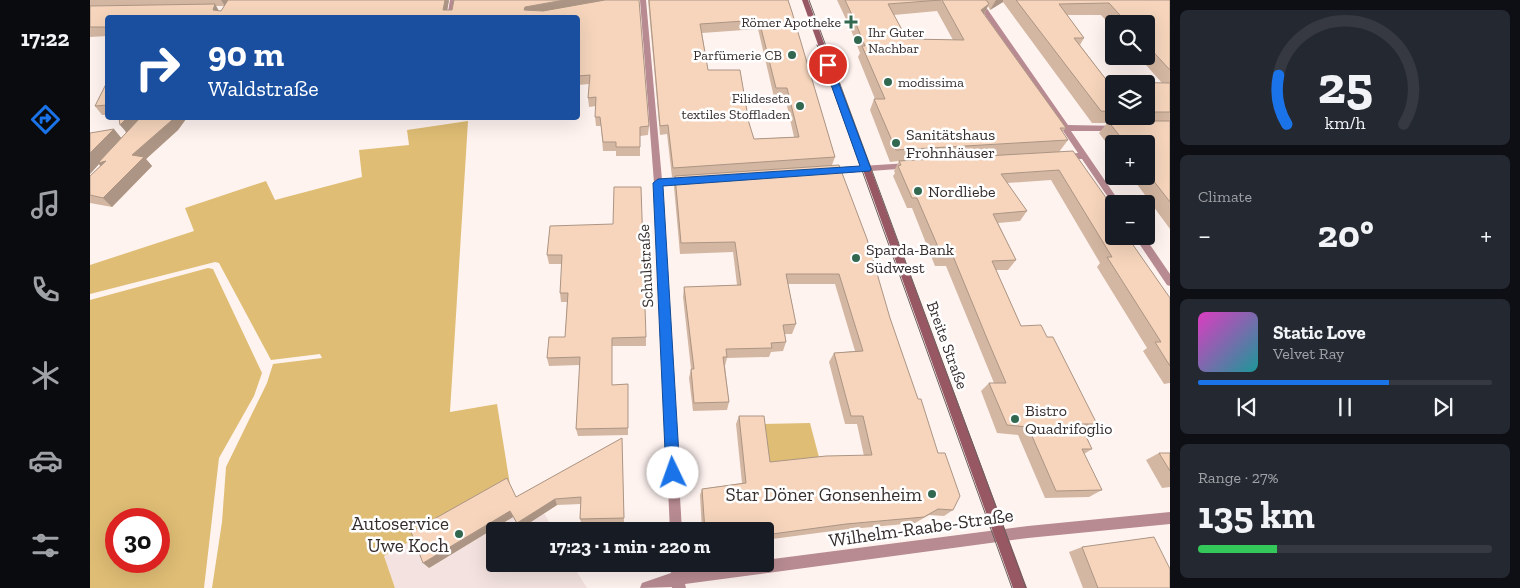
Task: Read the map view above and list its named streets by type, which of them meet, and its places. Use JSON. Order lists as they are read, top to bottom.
{
  "streets": {
    "main road": ["Breite Straße"],
    "street": ["Schulstraße", "Wilhelm-Raabe-Straße"]
  },
  "crossings": [
    ["Breite Straße", "Wilhelm-Raabe-Straße"]
  ],
  "places": {
    "health": ["Römer Apotheke"],
    "other": [
      "Ihr Guter Nachbar",
      "Parfümerie CB",
      "modissima",
      "Filideseta textiles Stoffladen",
      "Sanitätshaus Frohnhäuser",
      "Nordliebe",
      "Sparda-Bank Südwest",
      "Bistro Quadrifoglio",
      "Star Döner Gonsenheim",
      "Autoservice Uwe Koch"
    ]
  },
  "page": {
    "tabs": "17:22",
    "map_buttons": ["+", "−"],
    "turn": ["90 m", "Waldstraße"],
    "tile": [
      "Climate",
      ["Range · 27%", "135 km"]
    ],
    "heat": ["−", "20°", "+"],
    "song": ["Static Love", "Velvet Ray"],
    "limit": "30",
    "trip": "17:23 · 1 min · 220 m",
    "gauge": ["25", "km/h"]
  }
}
